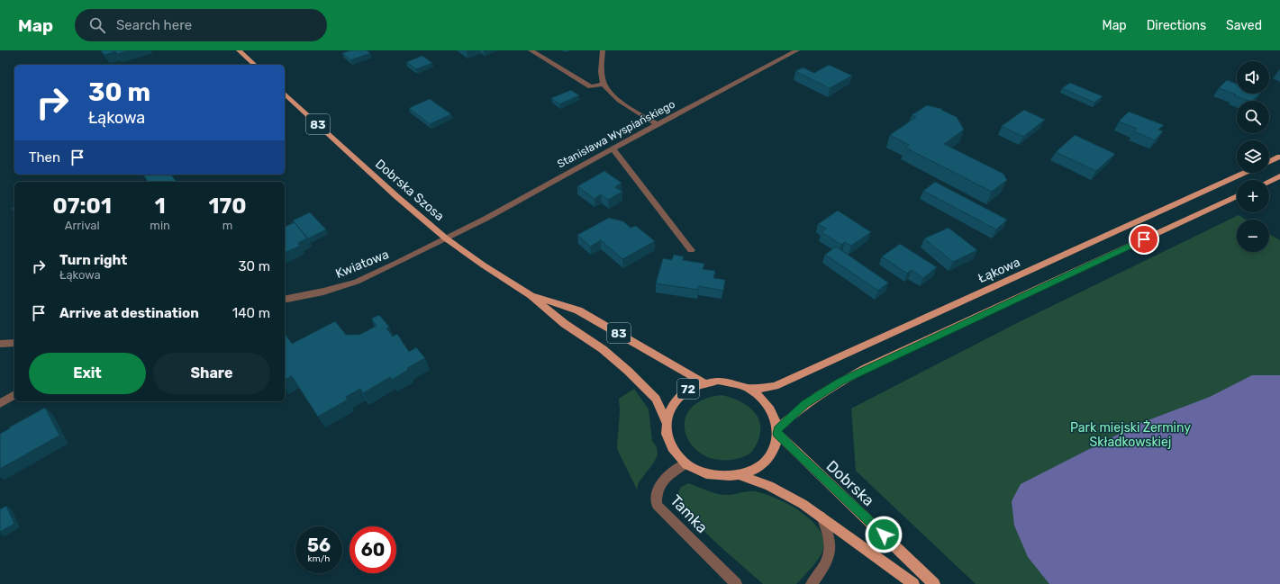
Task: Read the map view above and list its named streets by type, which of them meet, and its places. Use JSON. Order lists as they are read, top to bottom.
{
  "streets": {
    "main road": [
      "83",
      "Dobrska Szosa",
      "Łąkowa",
      "72",
      "Dobrska"
    ],
    "street": ["Stanisława Wyspiańskiego", "Kwiatowa", "Tamka"]
  },
  "crossings": [
    ["Stanisława Wyspiańskiego", "Dobrska Szosa"],
    ["Stanisława Wyspiańskiego", "Kwiatowa"],
    ["Dobrska Szosa", "Kwiatowa"],
    ["Dobrska Szosa", "Łąkowa"],
    ["Dobrska Szosa", "72"],
    ["Dobrska Szosa", "Dobrska"],
    ["Dobrska Szosa", "Tamka"],
    ["Łąkowa", "72"],
    ["Łąkowa", "Dobrska"],
    ["Łąkowa", "Tamka"],
    ["72", "Dobrska"],
    ["72", "Tamka"],
    ["Dobrska", "Tamka"]
  ],
  "parks": ["Park miejski Żerminy Składkowskiej"],
  "page": {
    "header": "Map",
    "search": "Search here",
    "nav": ["Map", "Directions", "Saved"],
    "map_buttons": ["+", "−"],
    "turn": ["30 m", "Łąkowa"],
    "then": "Then",
    "eta": [
      "07:01",
      "Arrival",
      "1",
      "min",
      "170",
      "m"
    ],
    "list": [
      {
        "name": "Turn right",
        "note": "Łąkowa",
        "value": "30 m"
      },
      {
        "name": "Arrive at destination",
        "value": "140 m"
      }
    ],
    "buttons": ["Exit", "Share"],
    "speed": "56 km/h",
    "limit": "60"
  }
}
